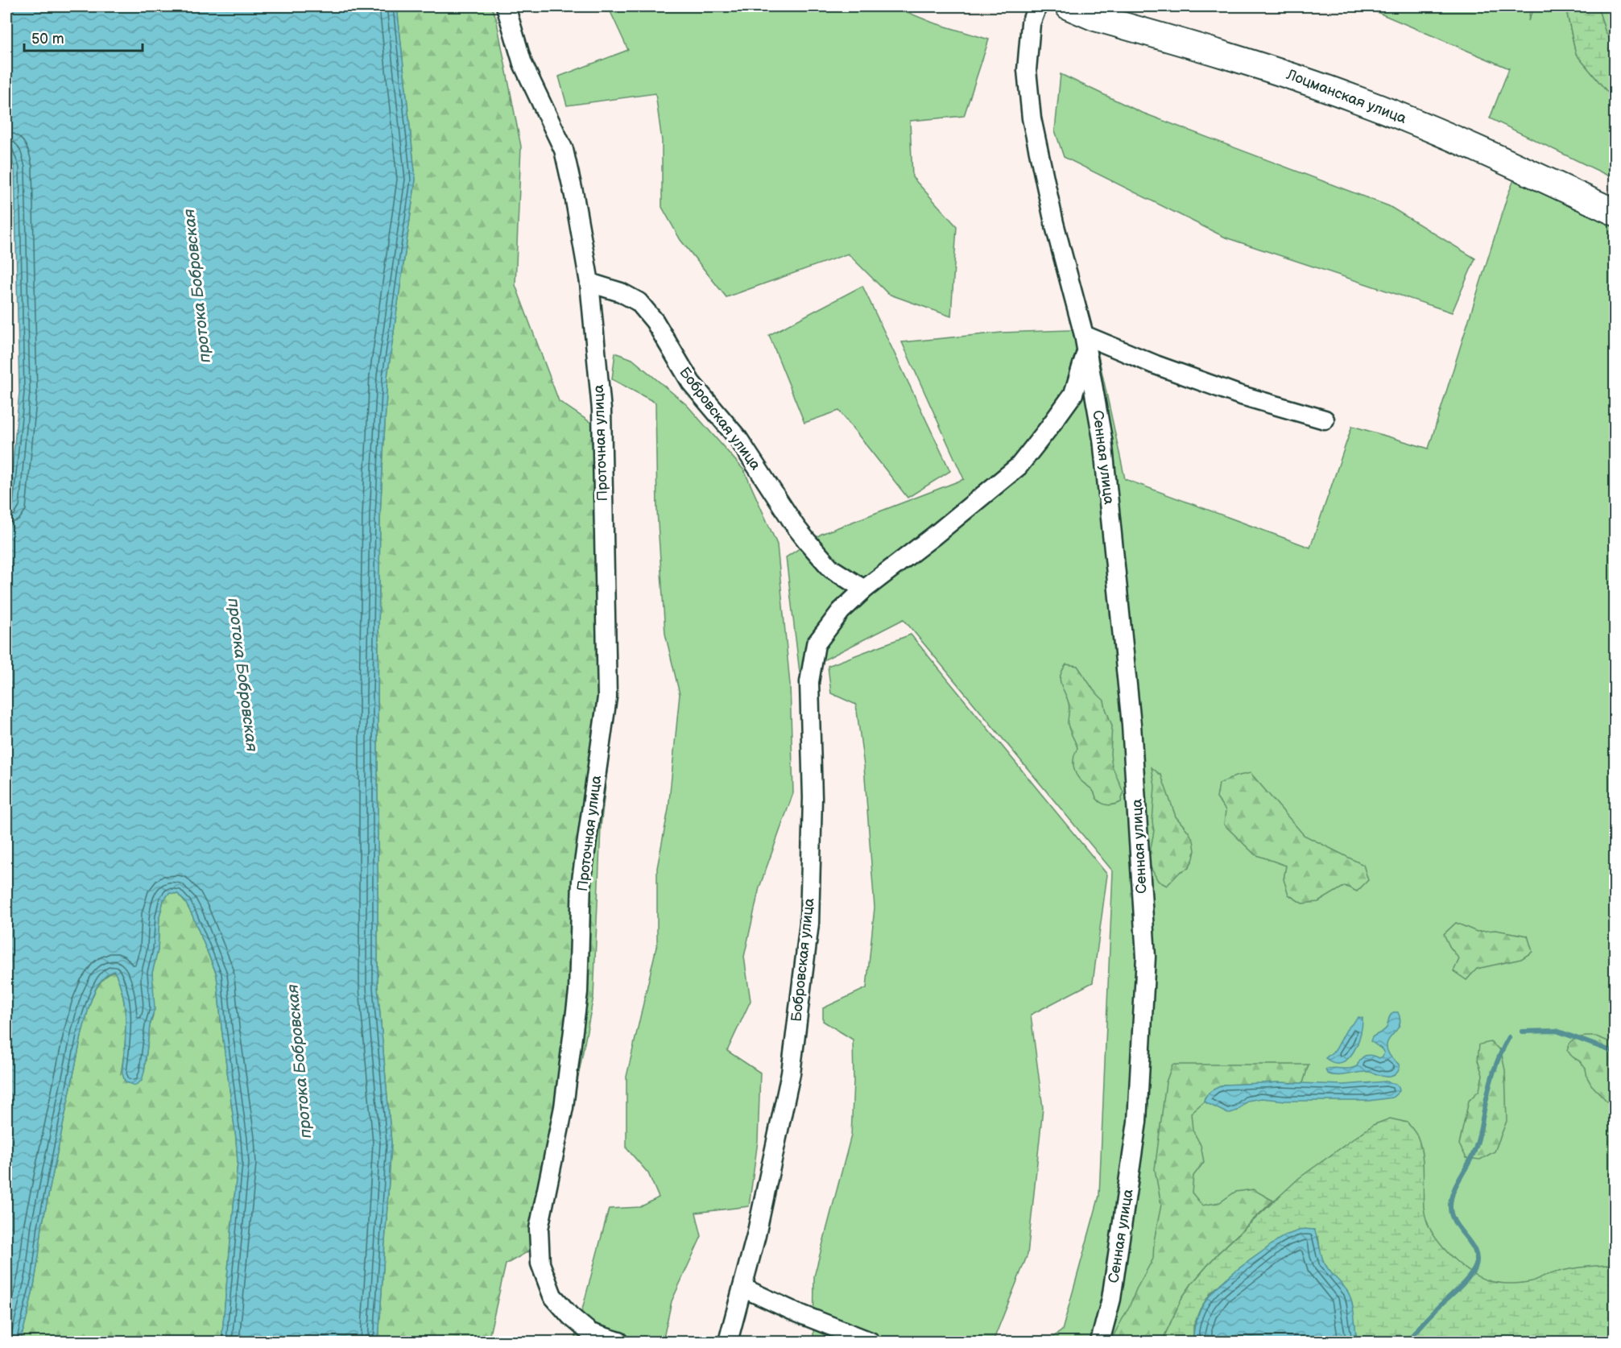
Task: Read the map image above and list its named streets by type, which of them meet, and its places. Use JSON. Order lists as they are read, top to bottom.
{
  "streets": {
    "street": [
      "Лоцманская улица",
      "Бобровская улица",
      "Проточная улица",
      "Сенная улица"
    ]
  },
  "crossings": [
    ["Бобровская улица", "Проточная улица"],
    ["Бобровская улица", "Сенная улица"]
  ],
  "water": ["протока Бобровская"],
  "scale_bar": "50 m"
}
